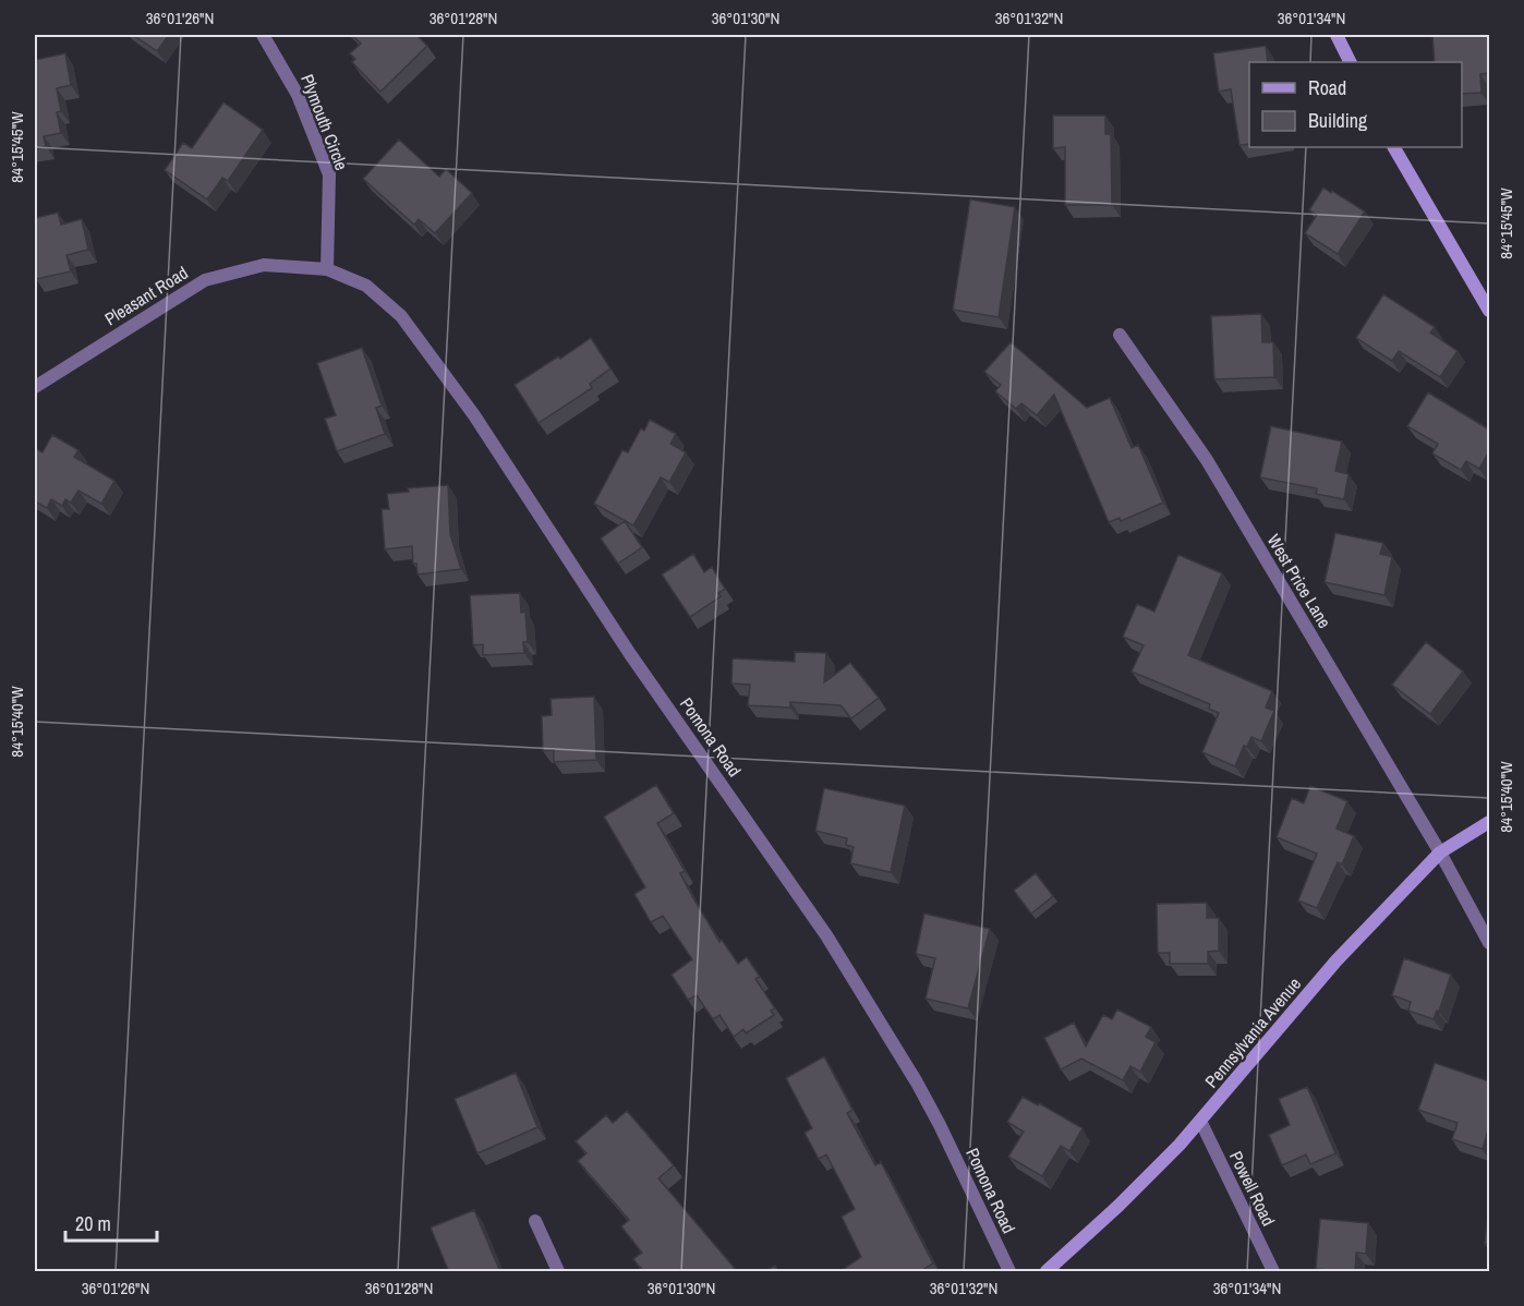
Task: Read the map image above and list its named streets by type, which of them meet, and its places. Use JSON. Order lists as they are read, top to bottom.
{
  "streets": {
    "street": [
      "Plymouth Circle",
      "Pleasant Road",
      "West Price Lane",
      "Pomona Road",
      "Pennsylvania Avenue",
      "Powell Road"
    ]
  },
  "crossings": [
    ["Plymouth Circle", "Pleasant Road"],
    ["Plymouth Circle", "Pomona Road"],
    ["Pleasant Road", "Pomona Road"],
    ["West Price Lane", "Pennsylvania Avenue"],
    ["Pennsylvania Avenue", "Powell Road"]
  ],
  "legend": ["Road", "Building"],
  "scale_bar": "20 m",
  "coordinates": [
    "36°01'26\"N",
    "36°01'28\"N",
    "36°01'30\"N",
    "36°01'32\"N",
    "36°01'34\"N",
    "84°15'45\"W",
    "84°15'40\"W"
  ]
}
